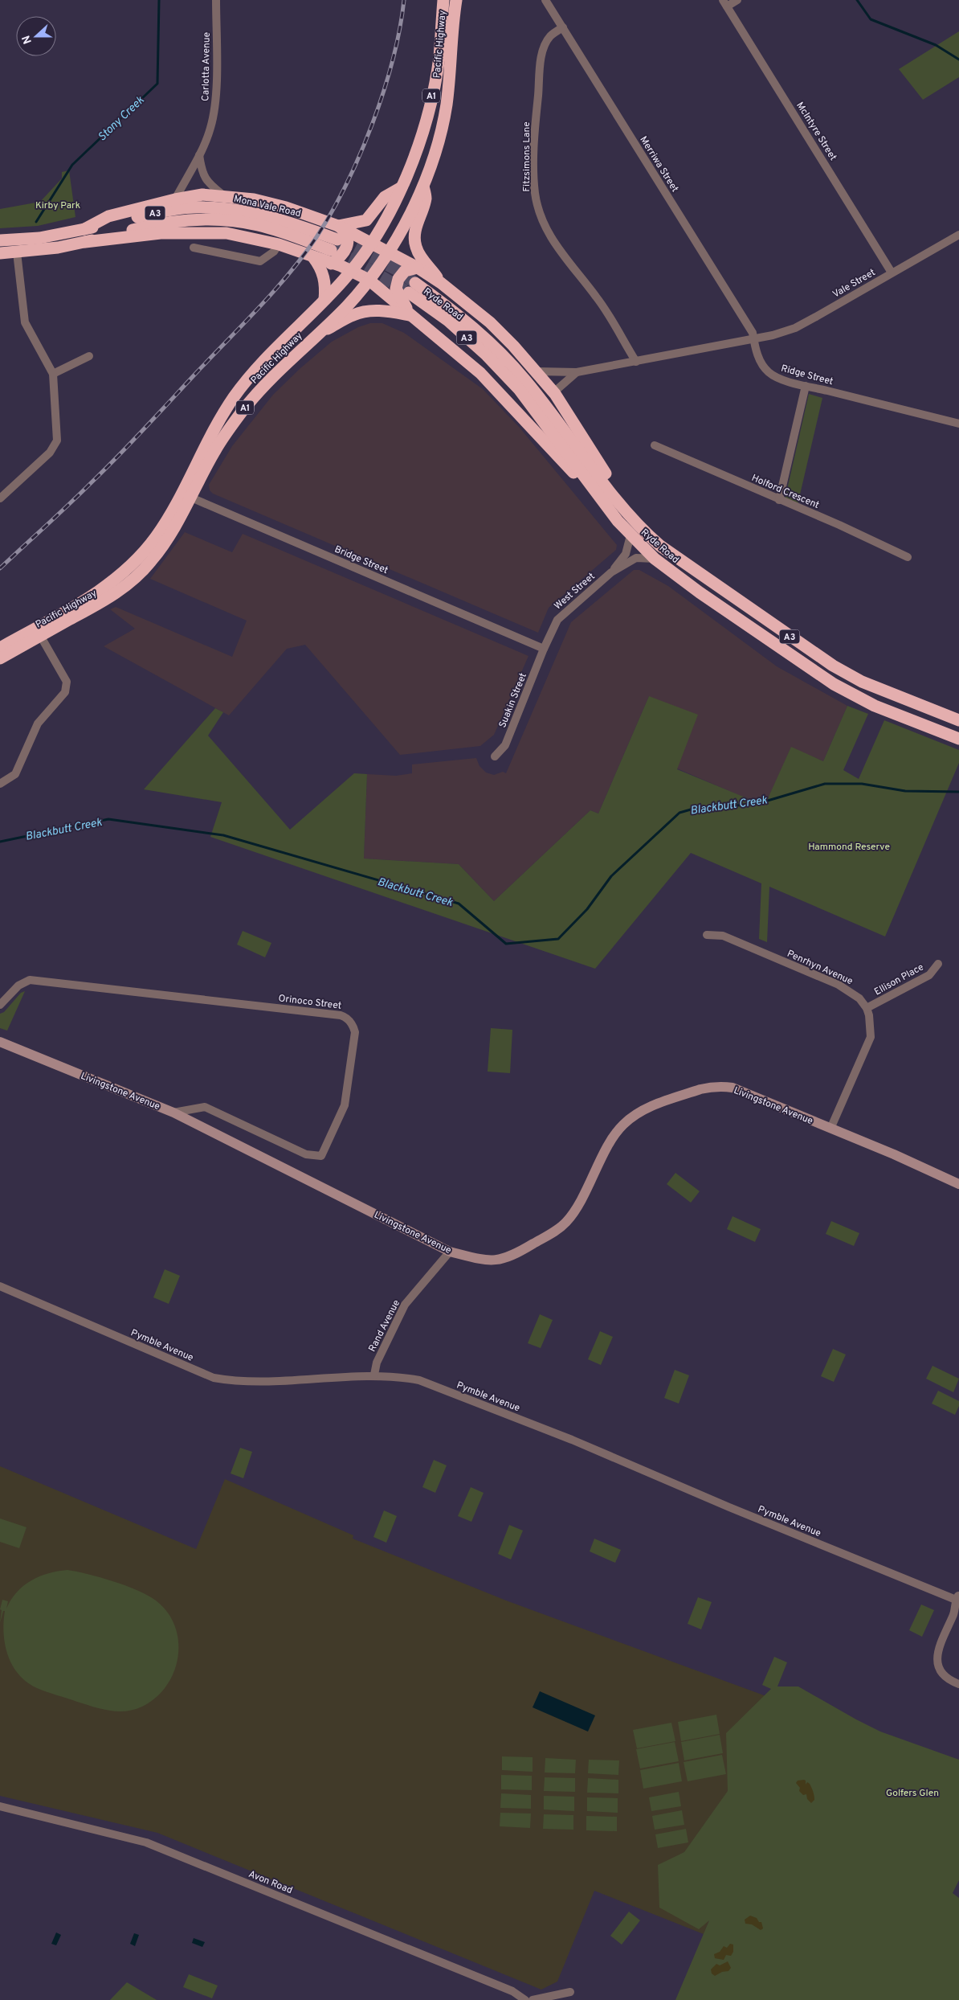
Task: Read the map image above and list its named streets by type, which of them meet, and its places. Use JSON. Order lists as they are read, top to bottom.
{
  "streets": {
    "highway": [
      "Pacific Highway",
      "A1",
      "Mona Vale Road",
      "A3",
      "Ryde Road"
    ],
    "street": [
      "Carlotta Avenue",
      "McIntyre Street",
      "Fitzsimons Lane",
      "Merriwa Street",
      "Vale Street",
      "Ridge Street",
      "Holford Crescent",
      "Bridge Street",
      "West Street",
      "Suakin Street",
      "Penrhyn Avenue",
      "Ellison Place",
      "Orinoco Street",
      "Livingstone Avenue",
      "Rand Avenue",
      "Pymble Avenue",
      "Avon Road"
    ]
  },
  "crossings": [
    ["Pacific Highway", "Bridge Street"],
    ["McIntyre Street", "Vale Street"],
    ["Fitzsimons Lane", "Merriwa Street"],
    ["Merriwa Street", "Vale Street"],
    ["Merriwa Street", "Ridge Street"],
    ["Vale Street", "Ridge Street"],
    ["Ryde Road", "West Street"],
    ["Bridge Street", "West Street"],
    ["Bridge Street", "Suakin Street"],
    ["West Street", "Suakin Street"],
    ["Penrhyn Avenue", "Ellison Place"],
    ["Orinoco Street", "Livingstone Avenue"],
    ["Livingstone Avenue", "Rand Avenue"],
    ["Rand Avenue", "Pymble Avenue"]
  ],
  "water": ["Stony Creek", "Blackbutt Creek"],
  "parks": ["Kirby Park", "Hammond Reserve", "Golfers Glen"],
  "north": "left"
}
